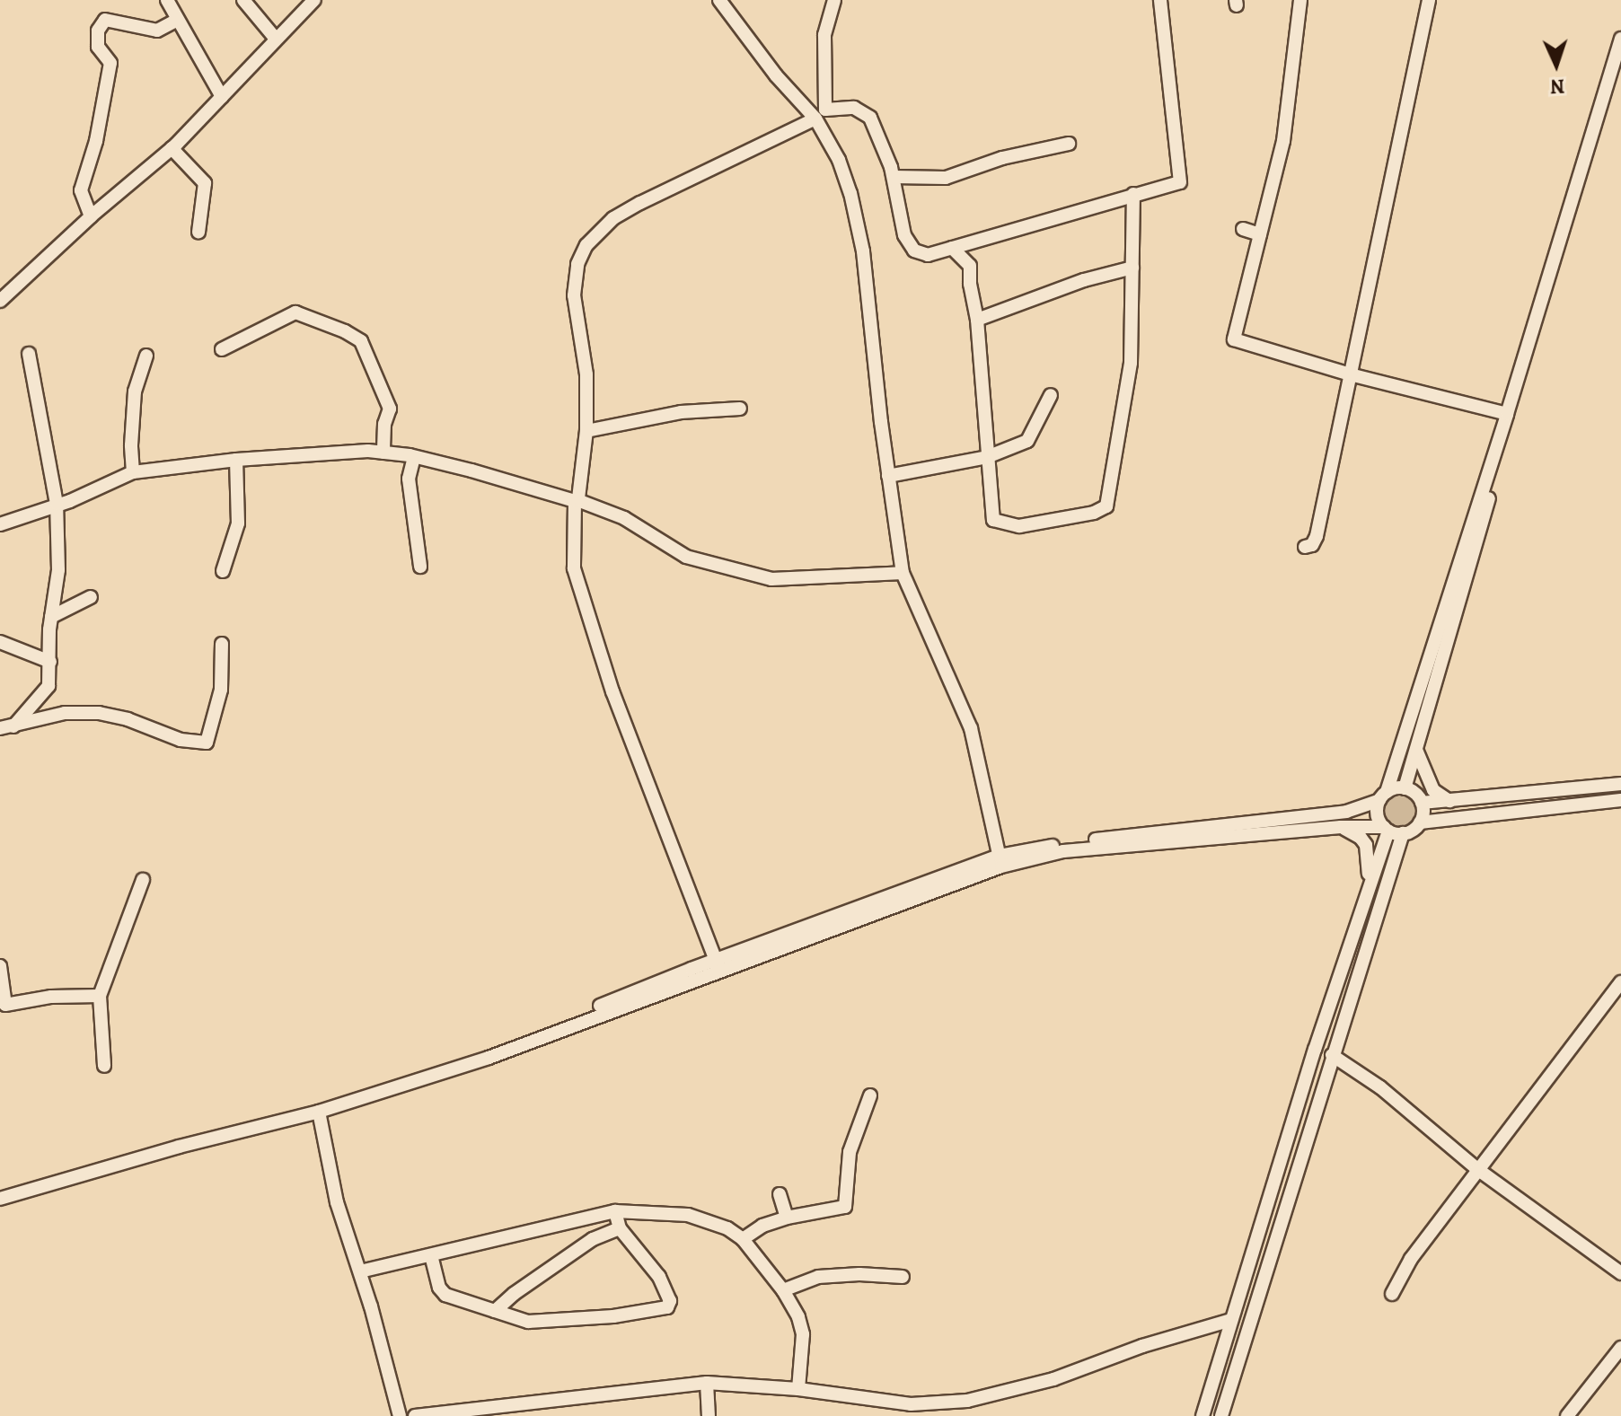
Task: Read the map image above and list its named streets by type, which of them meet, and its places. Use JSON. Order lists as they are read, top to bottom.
{
  "north": "bottom"
}
